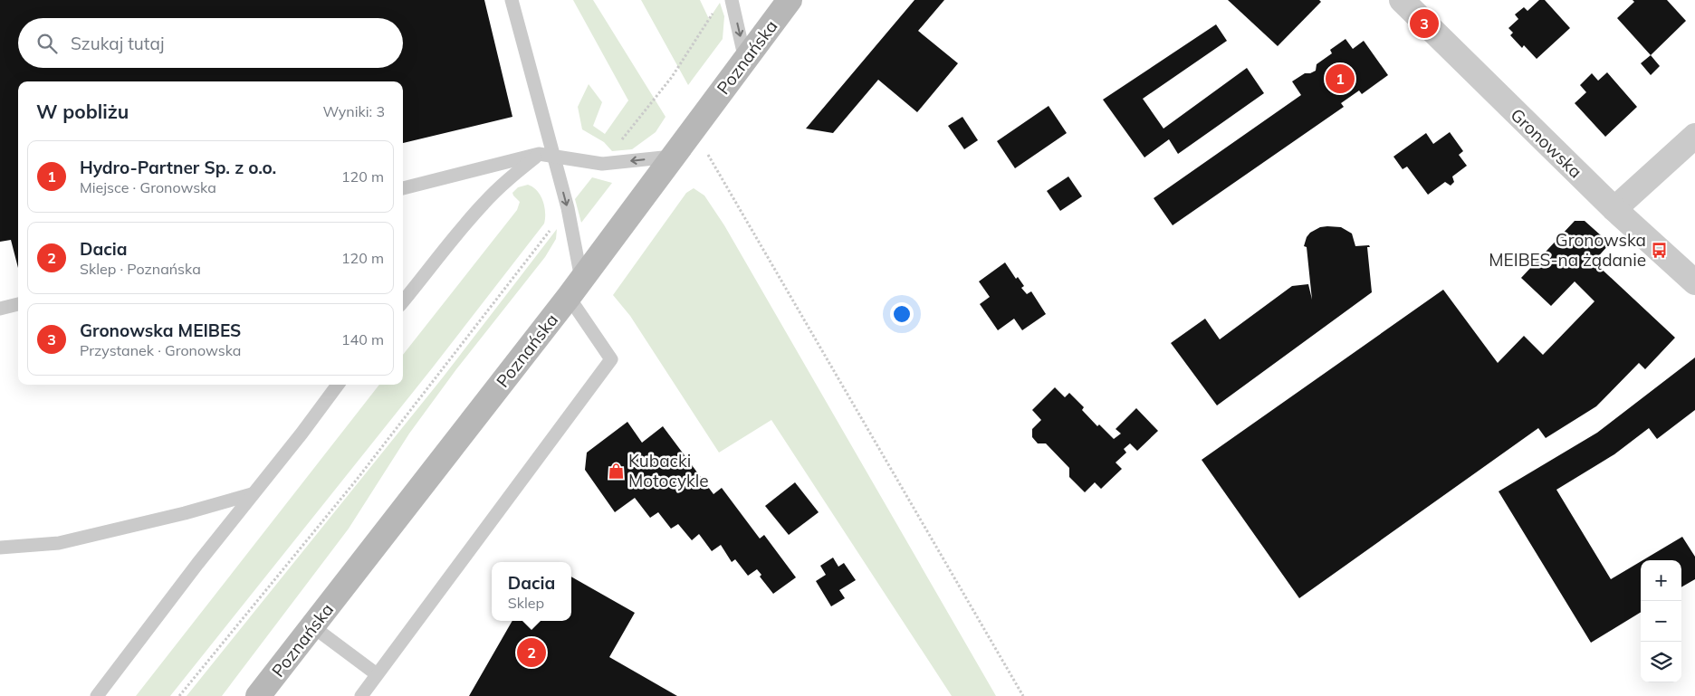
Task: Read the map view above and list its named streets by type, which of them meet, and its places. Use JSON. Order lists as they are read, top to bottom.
{
  "streets": {
    "main road": ["Poznańska"],
    "street": ["Gronowska"]
  },
  "places": {
    "bus stop": ["Gronowska MEIBES-na żądanie"],
    "shop": ["Kubacki Motocykle"]
  },
  "page": {
    "pins": ["3", "1", "2"],
    "search": "Szukaj tutaj",
    "heading": ["W pobliżu", "Wyniki: 3"],
    "list": [
      {
        "mark": "1",
        "name": "Hydro-Partner Sp. z o.o.",
        "note": "Miejsce · Gronowska",
        "value": "120 m"
      },
      {
        "mark": "2",
        "name": "Dacia",
        "note": "Sklep · Poznańska",
        "value": "120 m"
      },
      {
        "mark": "3",
        "name": "Gronowska MEIBES",
        "note": "Przystanek · Gronowska",
        "value": "140 m"
      }
    ],
    "map_buttons": ["+", "−"],
    "popup": ["Dacia", "Sklep"]
  }
}
